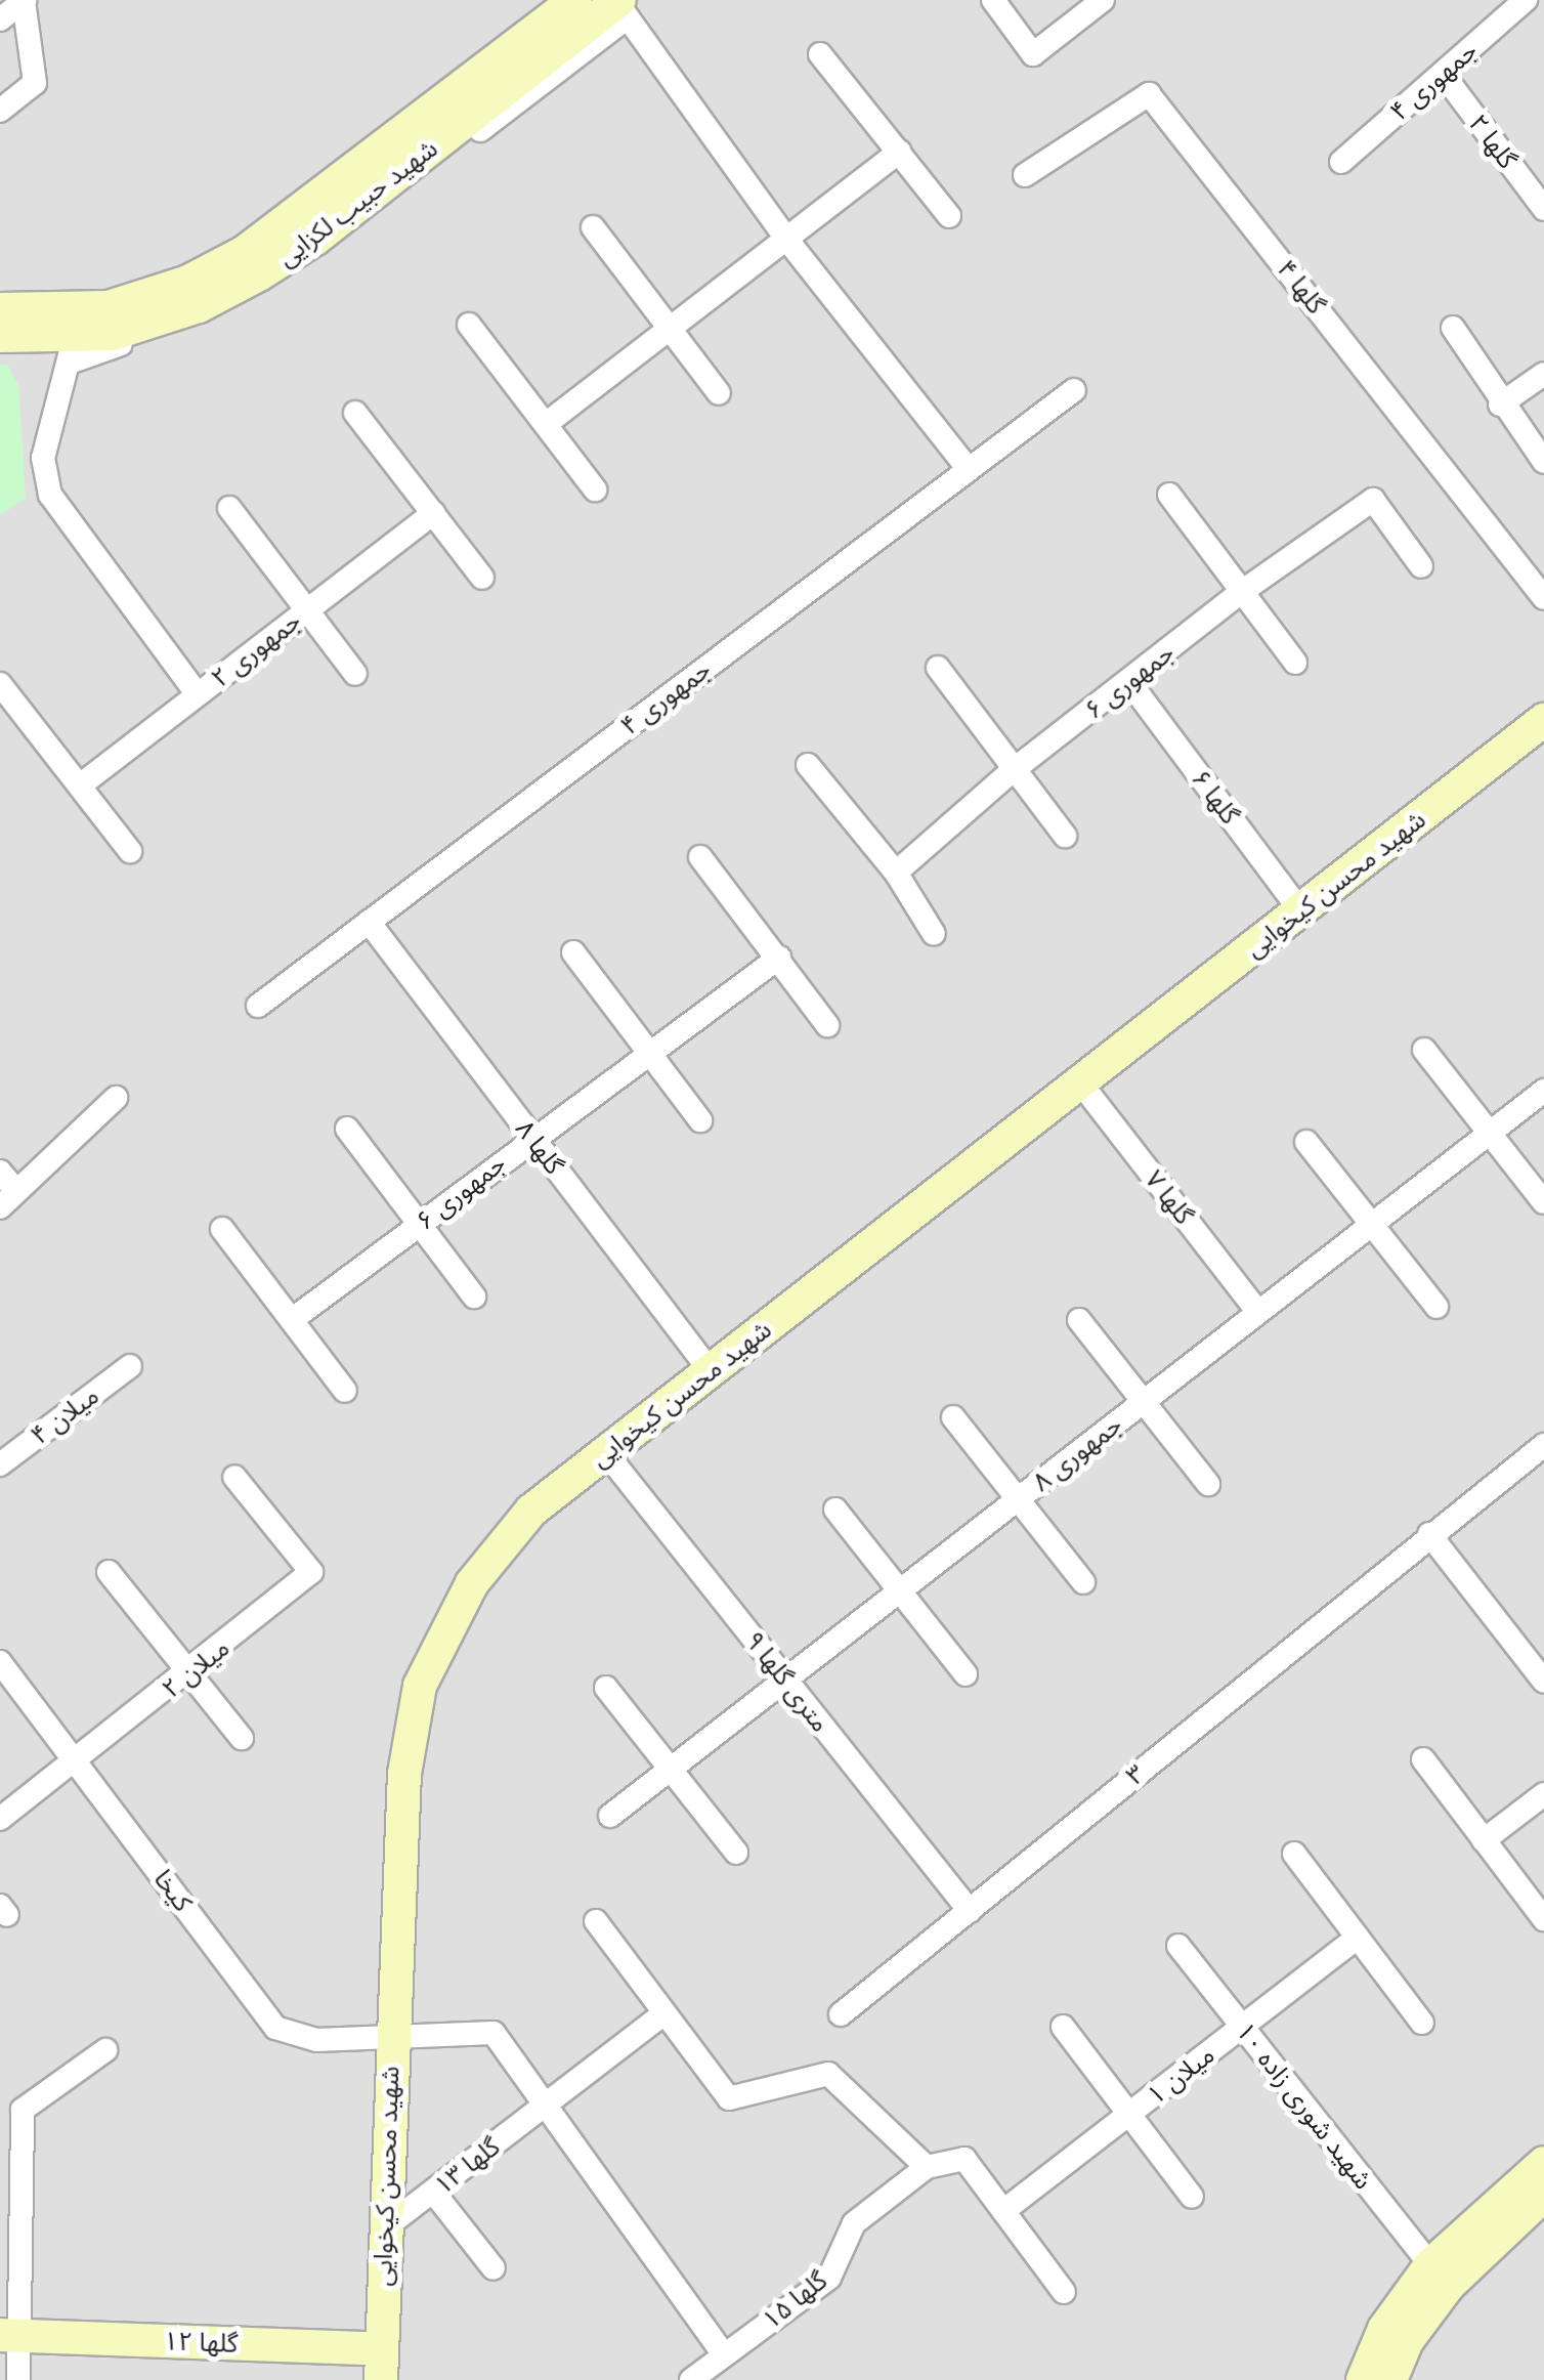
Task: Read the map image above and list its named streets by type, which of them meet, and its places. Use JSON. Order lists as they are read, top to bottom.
{
  "streets": {
    "street": [
      "جمهوری ۴",
      "گلها ۲",
      "شهید حبیب لکزایی",
      "گلها ۴",
      "جمهوری ۲",
      "جمهوری ۶",
      "گلها ۶",
      "شهید محسن کیخوایی",
      "گلها ۸",
      "گلها ۷",
      "میلان ۴",
      "جمهوری ۸",
      "میلان ۲",
      "۹ متری گلها",
      "۳",
      "کیخا",
      "میلان ۱",
      "شهید شوری زاده ۱۰",
      "گلها ۱۳",
      "گلها ۱۵",
      "گلها ۱۲"
    ]
  },
  "crossings": [
    ["جمهوری ۴", "گلها ۲"],
    ["جمهوری ۴", "گلها ۸"],
    ["جمهوری ۶", "گلها ۶"],
    ["جمهوری ۶", "گلها ۸"],
    ["گلها ۶", "شهید محسن کیخوایی"],
    ["شهید محسن کیخوایی", "گلها ۸"],
    ["شهید محسن کیخوایی", "گلها ۷"],
    ["شهید محسن کیخوایی", "۹ متری گلها"],
    ["شهید محسن کیخوایی", "کیخا"],
    ["شهید محسن کیخوایی", "گلها ۱۳"],
    ["شهید محسن کیخوایی", "گلها ۱۲"],
    ["گلها ۷", "جمهوری ۸"],
    ["جمهوری ۸", "۹ متری گلها"],
    ["میلان ۲", "کیخا"],
    ["۹ متری گلها", "۳"],
    ["کیخا", "گلها ۱۳"],
    ["میلان ۱", "شهید شوری زاده ۱۰"]
  ]
}
